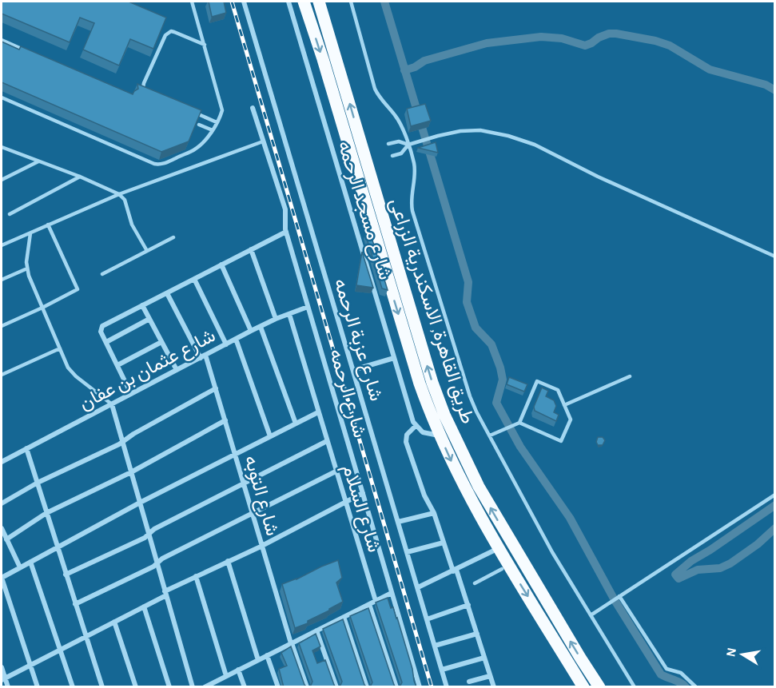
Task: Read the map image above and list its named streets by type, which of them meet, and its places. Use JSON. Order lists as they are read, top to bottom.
{
  "streets": {
    "highway": ["طريق القاهرة, الاسكندرية الزراعى"],
    "street": [
      "شارع مسجد الرحمه",
      "شارع عزبة الرحمه",
      "شارع عثمان بن عفان",
      "شارع الرحمه",
      "شارع التوبه",
      "شارع السلام"
    ]
  },
  "crossings": [
    ["شارع عثمان بن عفان", "شارع الرحمه"],
    ["شارع عثمان بن عفان", "شارع التوبه"],
    ["شارع عثمان بن عفان", "شارع السلام"]
  ],
  "north": "left"
}
